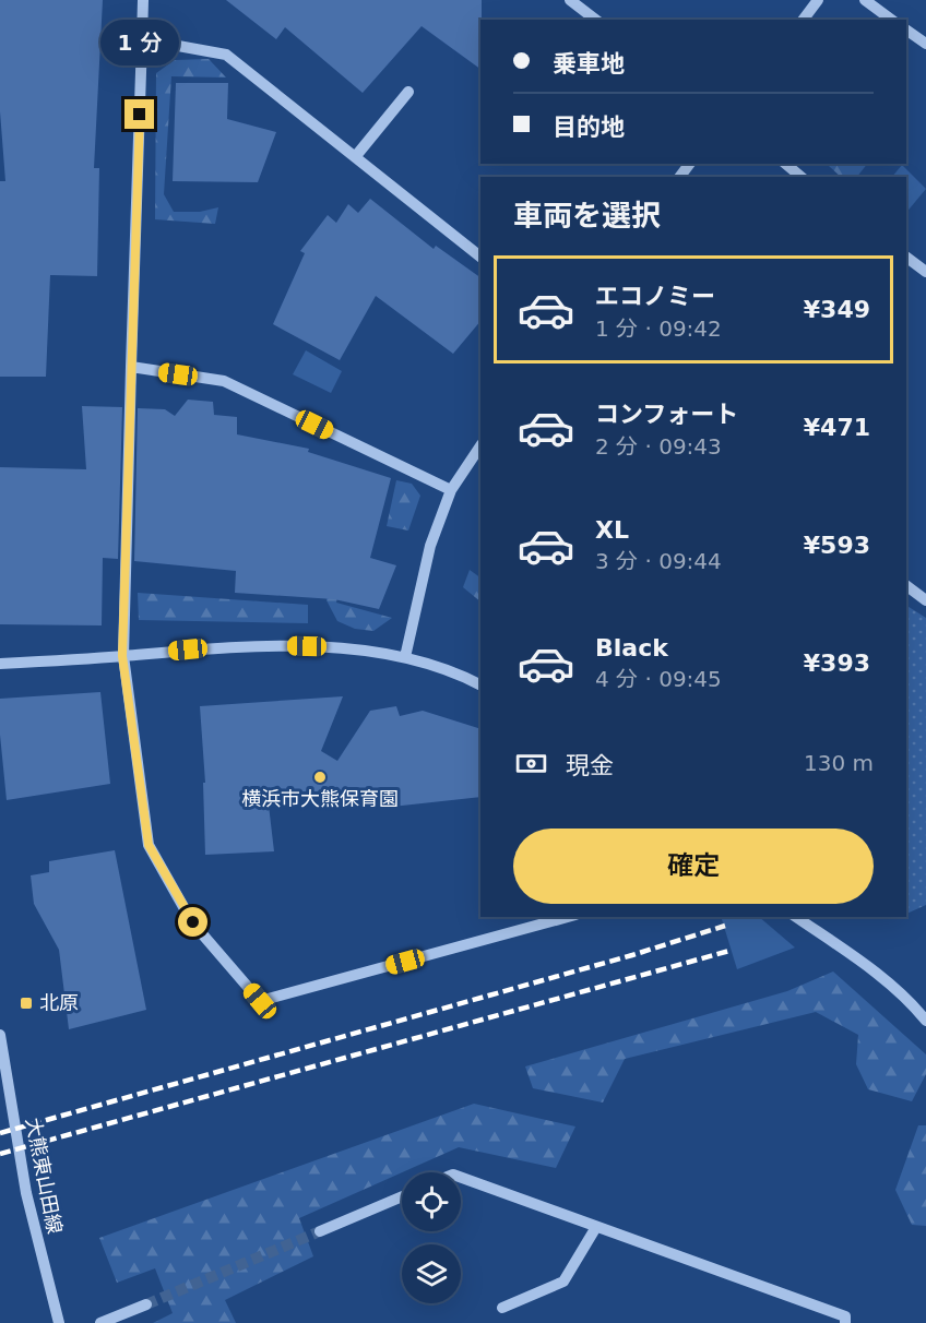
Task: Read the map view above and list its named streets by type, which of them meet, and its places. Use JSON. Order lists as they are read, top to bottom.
{
  "streets": {
    "street": ["大熊東山田線"]
  },
  "places": {
    "other": ["横浜市大熊保育園"],
    "transit": ["北原"]
  },
  "page": {
    "bubble": "1 分",
    "banner": ["乗車地", "目的地"],
    "heading": "車両を選択",
    "list": [
      {
        "name": "エコノミー",
        "note": "1 分 · 09:42",
        "value": "¥349"
      },
      {
        "name": "コンフォート",
        "note": "2 分 · 09:43",
        "value": "¥471"
      },
      {
        "name": "XL",
        "note": "3 分 · 09:44",
        "value": "¥593"
      },
      {
        "name": "Black",
        "note": "4 分 · 09:45",
        "value": "¥393"
      }
    ],
    "pay": ["現金", "130 m"],
    "buttons": "確定"
  }
}
